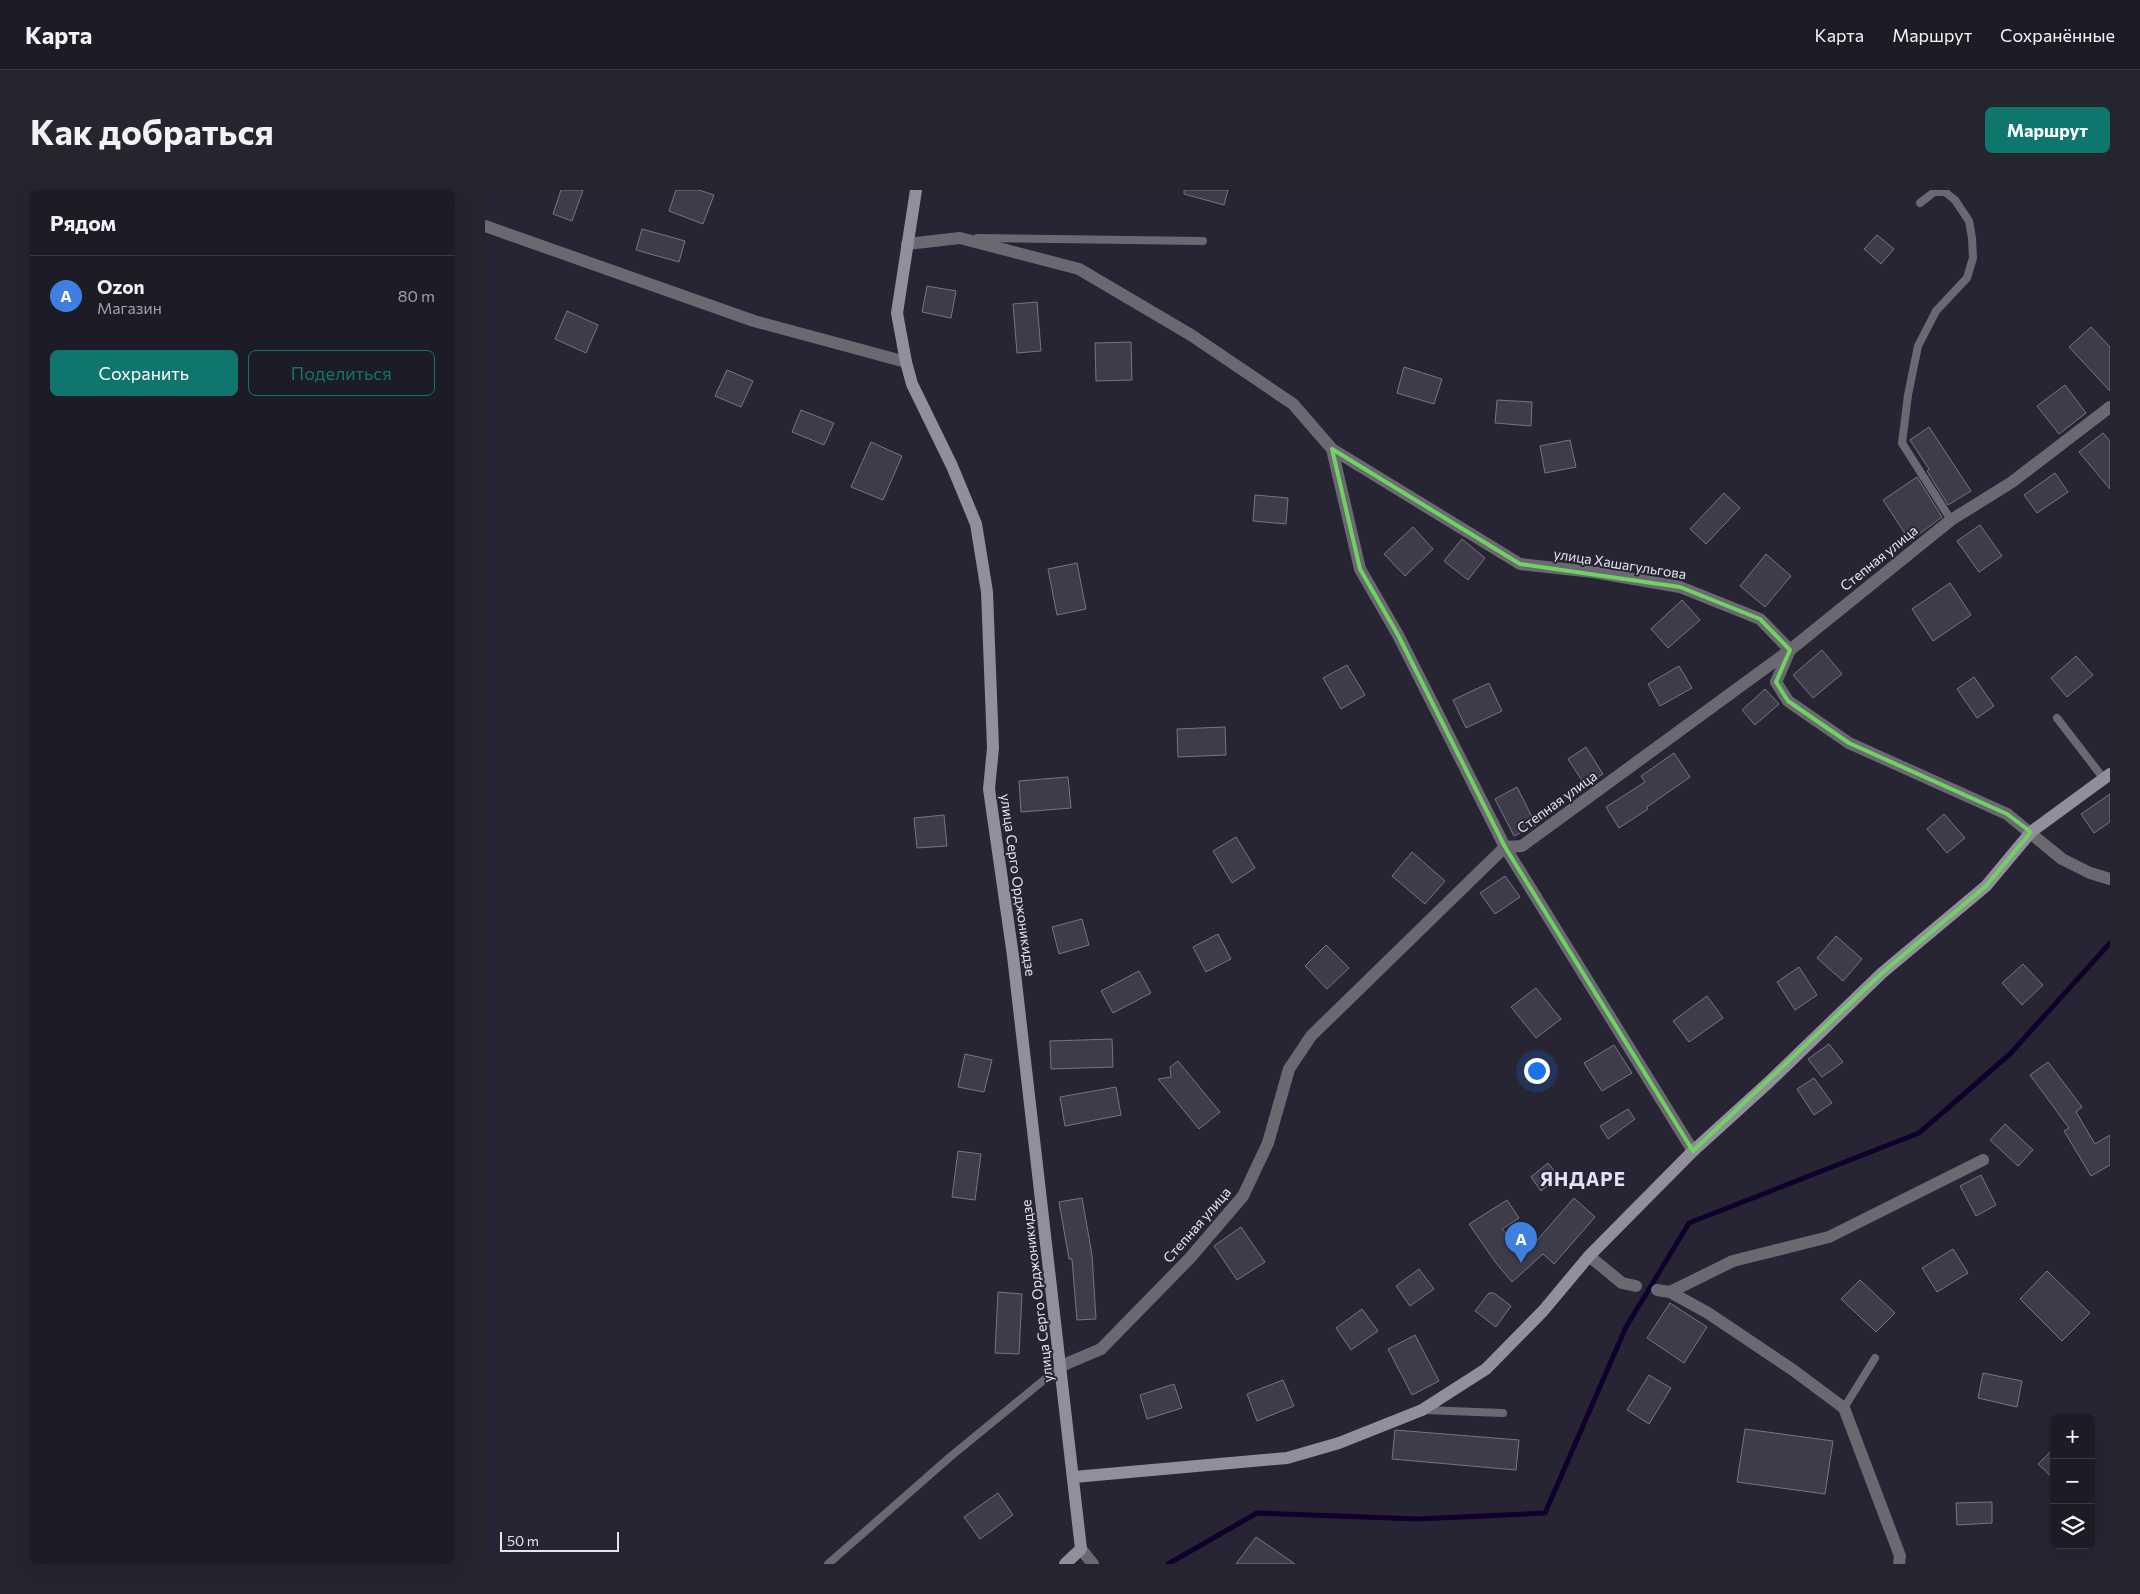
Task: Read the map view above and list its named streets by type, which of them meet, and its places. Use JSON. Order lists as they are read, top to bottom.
{
  "streets": {
    "street": ["Степная улица", "улица Хашагульгова", "улица Серго Орджоникидзе"]
  },
  "crossings": [
    ["Степная улица", "улица Хашагульгова"],
    ["Степная улица", "улица Серго Орджоникидзе"]
  ],
  "districts": ["ЯНДАРЕ"],
  "scale_bar": "50 m",
  "page": {
    "header": "Карта",
    "nav": ["Карта", "Маршрут", "Сохранённые"],
    "buttons": [
      "Маршрут",
      ["Сохранить", "Поделиться"]
    ],
    "title": "Как добраться",
    "heading": "Рядом",
    "list": [
      {
        "mark": "A",
        "name": "Ozon",
        "note": "Магазин",
        "value": "80 m"
      }
    ],
    "pins": "A",
    "map_buttons": ["+", "−"],
    "scale": "50 m"
  }
}
